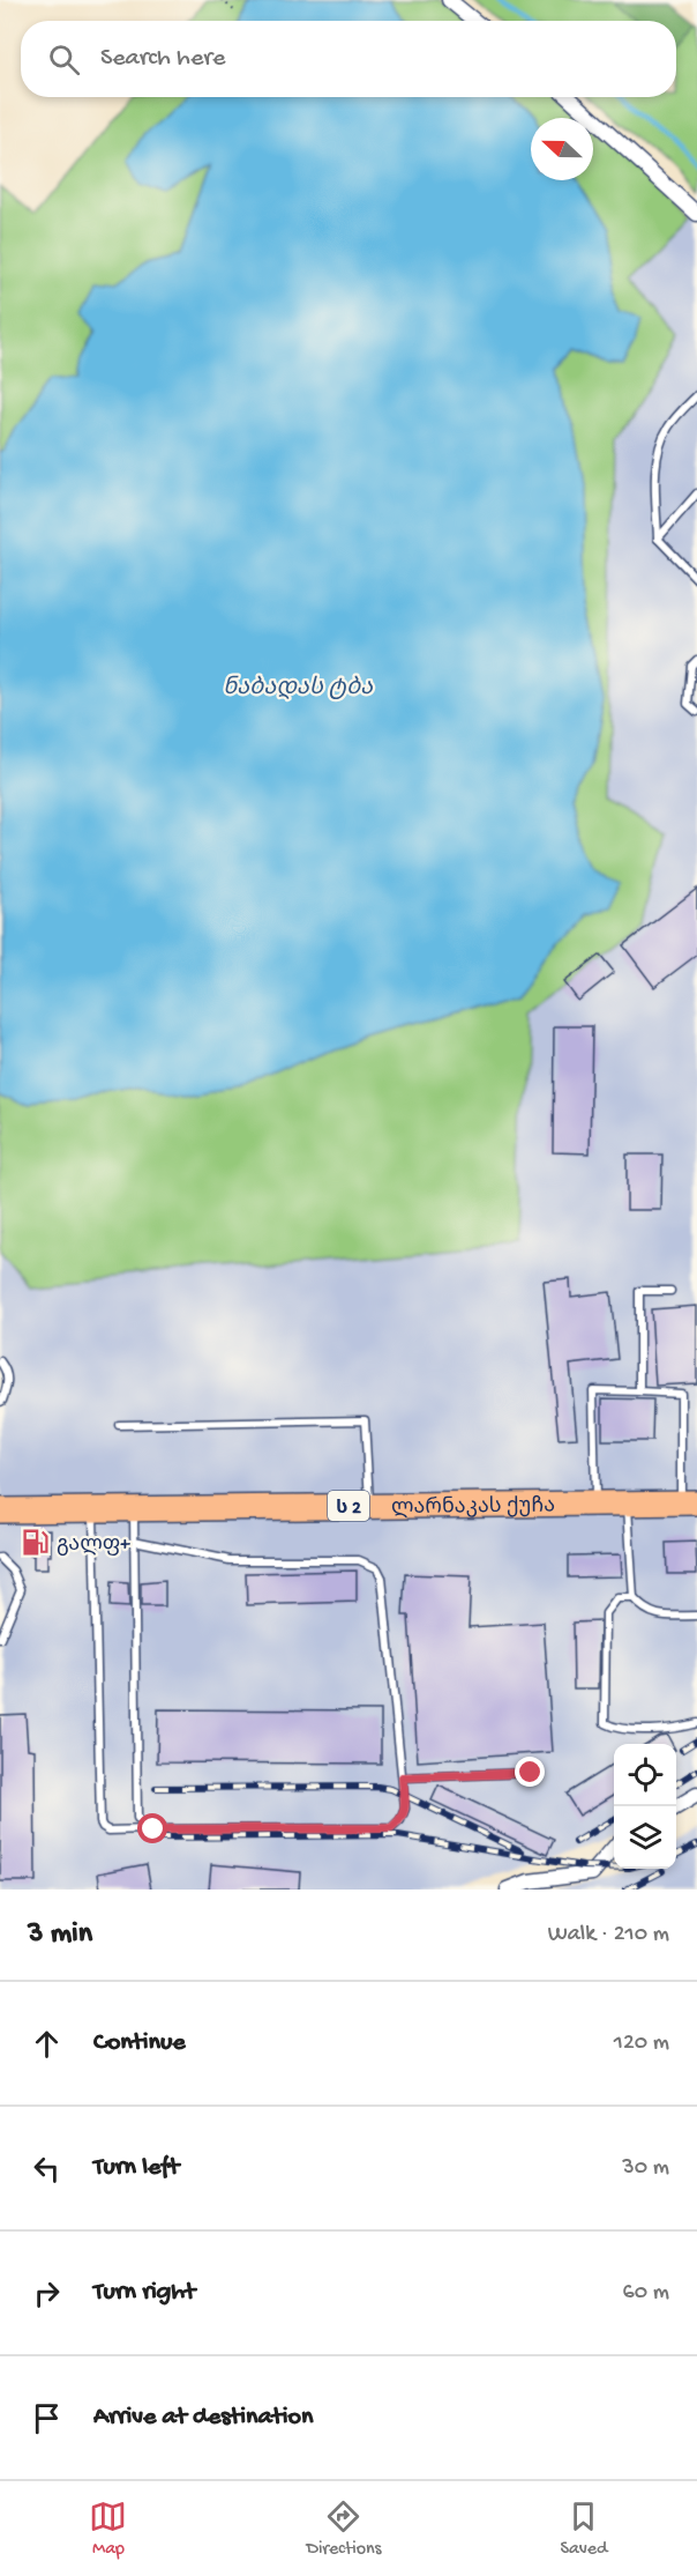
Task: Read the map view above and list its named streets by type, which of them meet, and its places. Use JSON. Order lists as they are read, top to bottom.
{
  "streets": {
    "highway": ["ლარნაკას ქუჩა", "ს 2"]
  },
  "water": ["ნაბადას ტბა"],
  "places": {
    "fuel station": ["გალფ+"]
  },
  "north": "left",
  "page": {
    "search": "Search here",
    "heading": ["3 min", "Walk · 210 m"],
    "list": [
      ["Continue", "120 m"],
      ["Turn left", "30 m"],
      ["Turn right", "60 m"],
      "Arrive at destination"
    ],
    "nav": ["Map", "Directions", "Saved"]
  }
}
